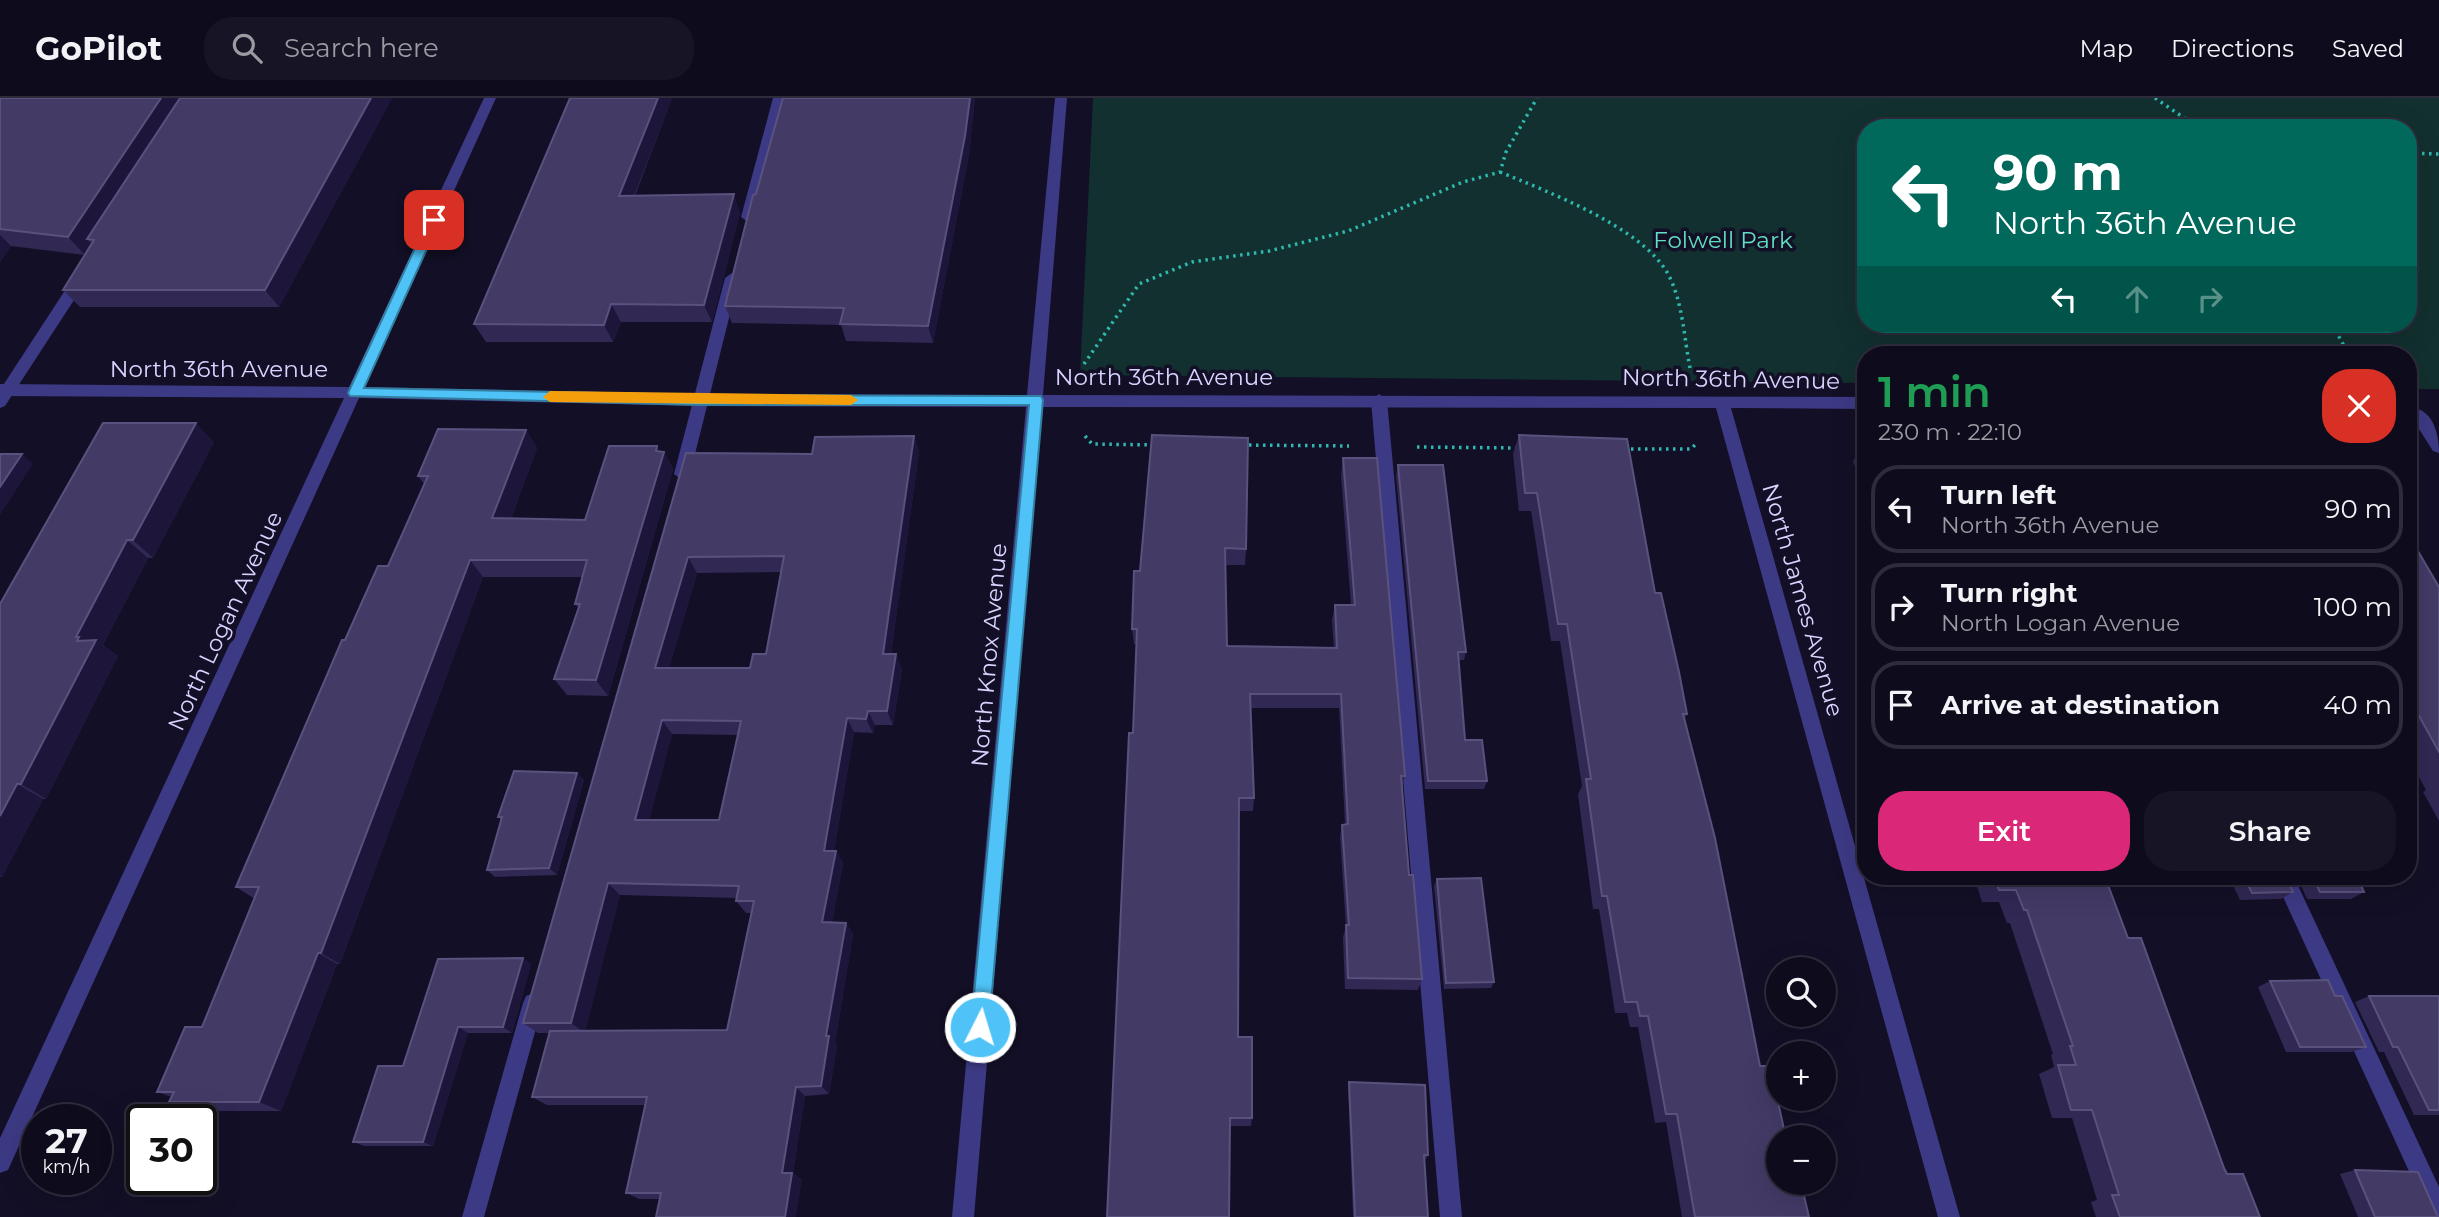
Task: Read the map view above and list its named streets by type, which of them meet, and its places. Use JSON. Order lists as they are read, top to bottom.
{
  "streets": {
    "street": [
      "North 36th Avenue",
      "North James Avenue",
      "North Logan Avenue",
      "North Knox Avenue"
    ]
  },
  "crossings": [
    ["North 36th Avenue", "North James Avenue"],
    ["North 36th Avenue", "North Logan Avenue"],
    ["North 36th Avenue", "North Knox Avenue"]
  ],
  "parks": ["Folwell Park"],
  "page": {
    "header": "GoPilot",
    "search": "Search here",
    "nav": ["Map", "Directions", "Saved"],
    "turn": ["90 m", "North 36th Avenue"],
    "heading": ["1 min", "230 m · 22:10"],
    "list": [
      {
        "name": "Turn left",
        "note": "North 36th Avenue",
        "value": "90 m"
      },
      {
        "name": "Turn right",
        "note": "North Logan Avenue",
        "value": "100 m"
      },
      {
        "name": "Arrive at destination",
        "value": "40 m"
      }
    ],
    "buttons": ["Exit", "Share"],
    "map_buttons": ["+", "−"],
    "speed": "27 km/h",
    "limit": "30"
  }
}
